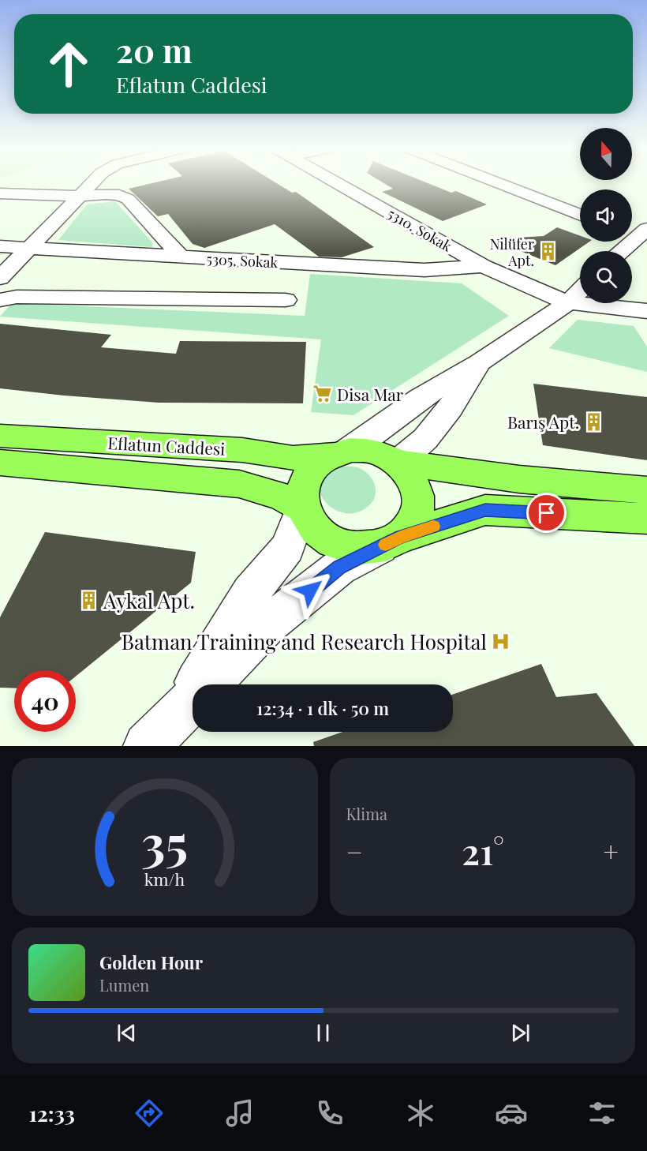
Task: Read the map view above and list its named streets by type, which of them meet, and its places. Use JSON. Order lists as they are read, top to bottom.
{
  "streets": {
    "main road": ["Eflatun Caddesi"],
    "street": ["5310. Sokak", "5305. Sokak"]
  },
  "crossings": [
    ["5310. Sokak", "5305. Sokak"]
  ],
  "places": {
    "building": ["Nilüfer Apt.", "Barış Apt.", "Aykal Apt."],
    "supermarket": ["Disa Mar"],
    "hospital": ["Batman Training and Research Hospital"]
  },
  "north": "top",
  "page": {
    "turn": ["20 m", "Eflatun Caddesi"],
    "limit": "40",
    "trip": "12:34 · 1 dk · 50 m",
    "tile": "Klima",
    "heat": ["−", "21°", "+"],
    "song": ["Golden Hour", "Lumen"],
    "tabs": "12:33",
    "gauge": ["35", "km/h"]
  }
}
